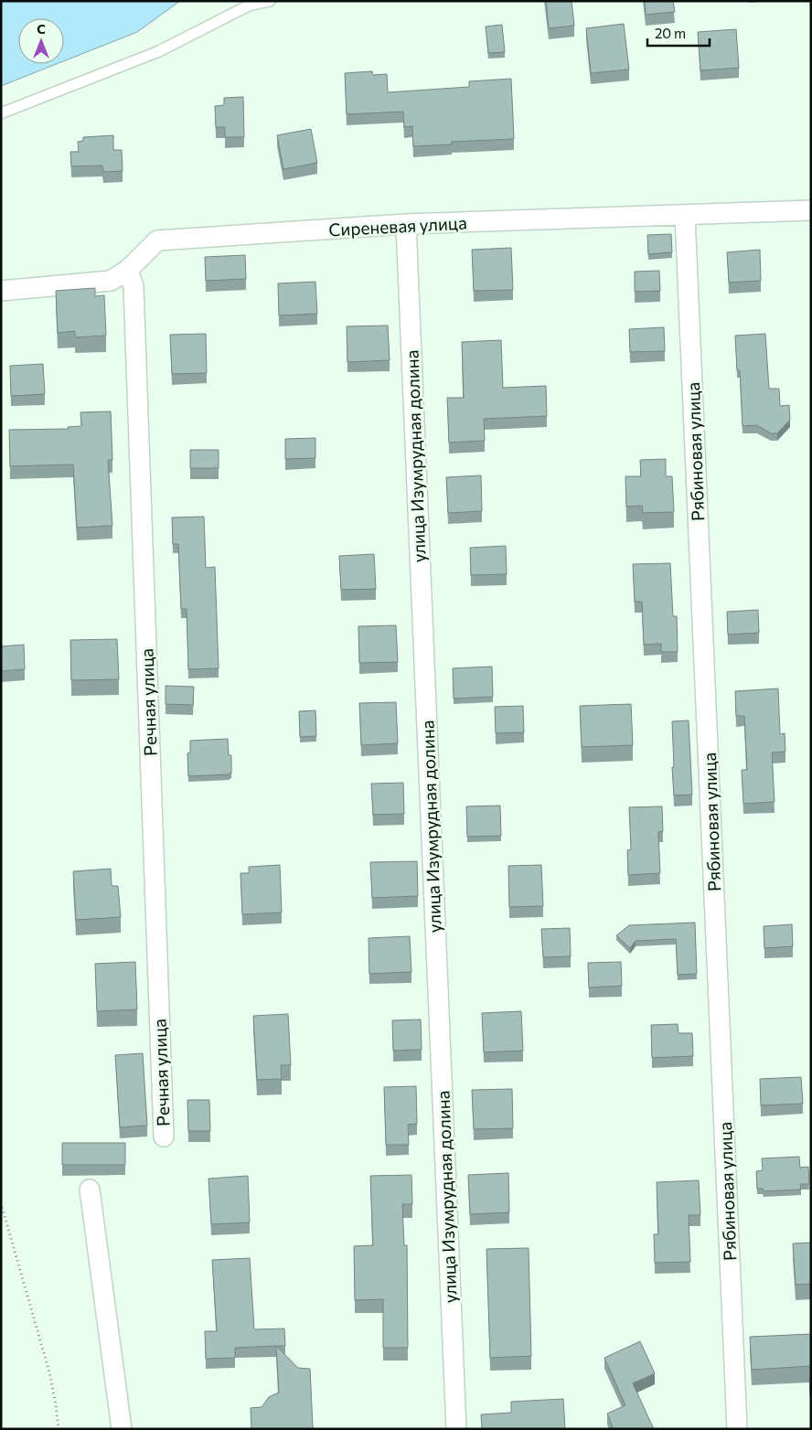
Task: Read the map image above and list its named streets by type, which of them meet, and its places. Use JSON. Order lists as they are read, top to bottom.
{
  "streets": {
    "street": [
      "Сиреневая улица",
      "Рябиновая улица",
      "улица Изумрудная долина",
      "Речная улица"
    ]
  },
  "crossings": [
    ["Сиреневая улица", "Рябиновая улица"],
    ["Сиреневая улица", "улица Изумрудная долина"],
    ["Сиреневая улица", "Речная улица"]
  ],
  "scale_bar": "20 m",
  "north": "top"
}
